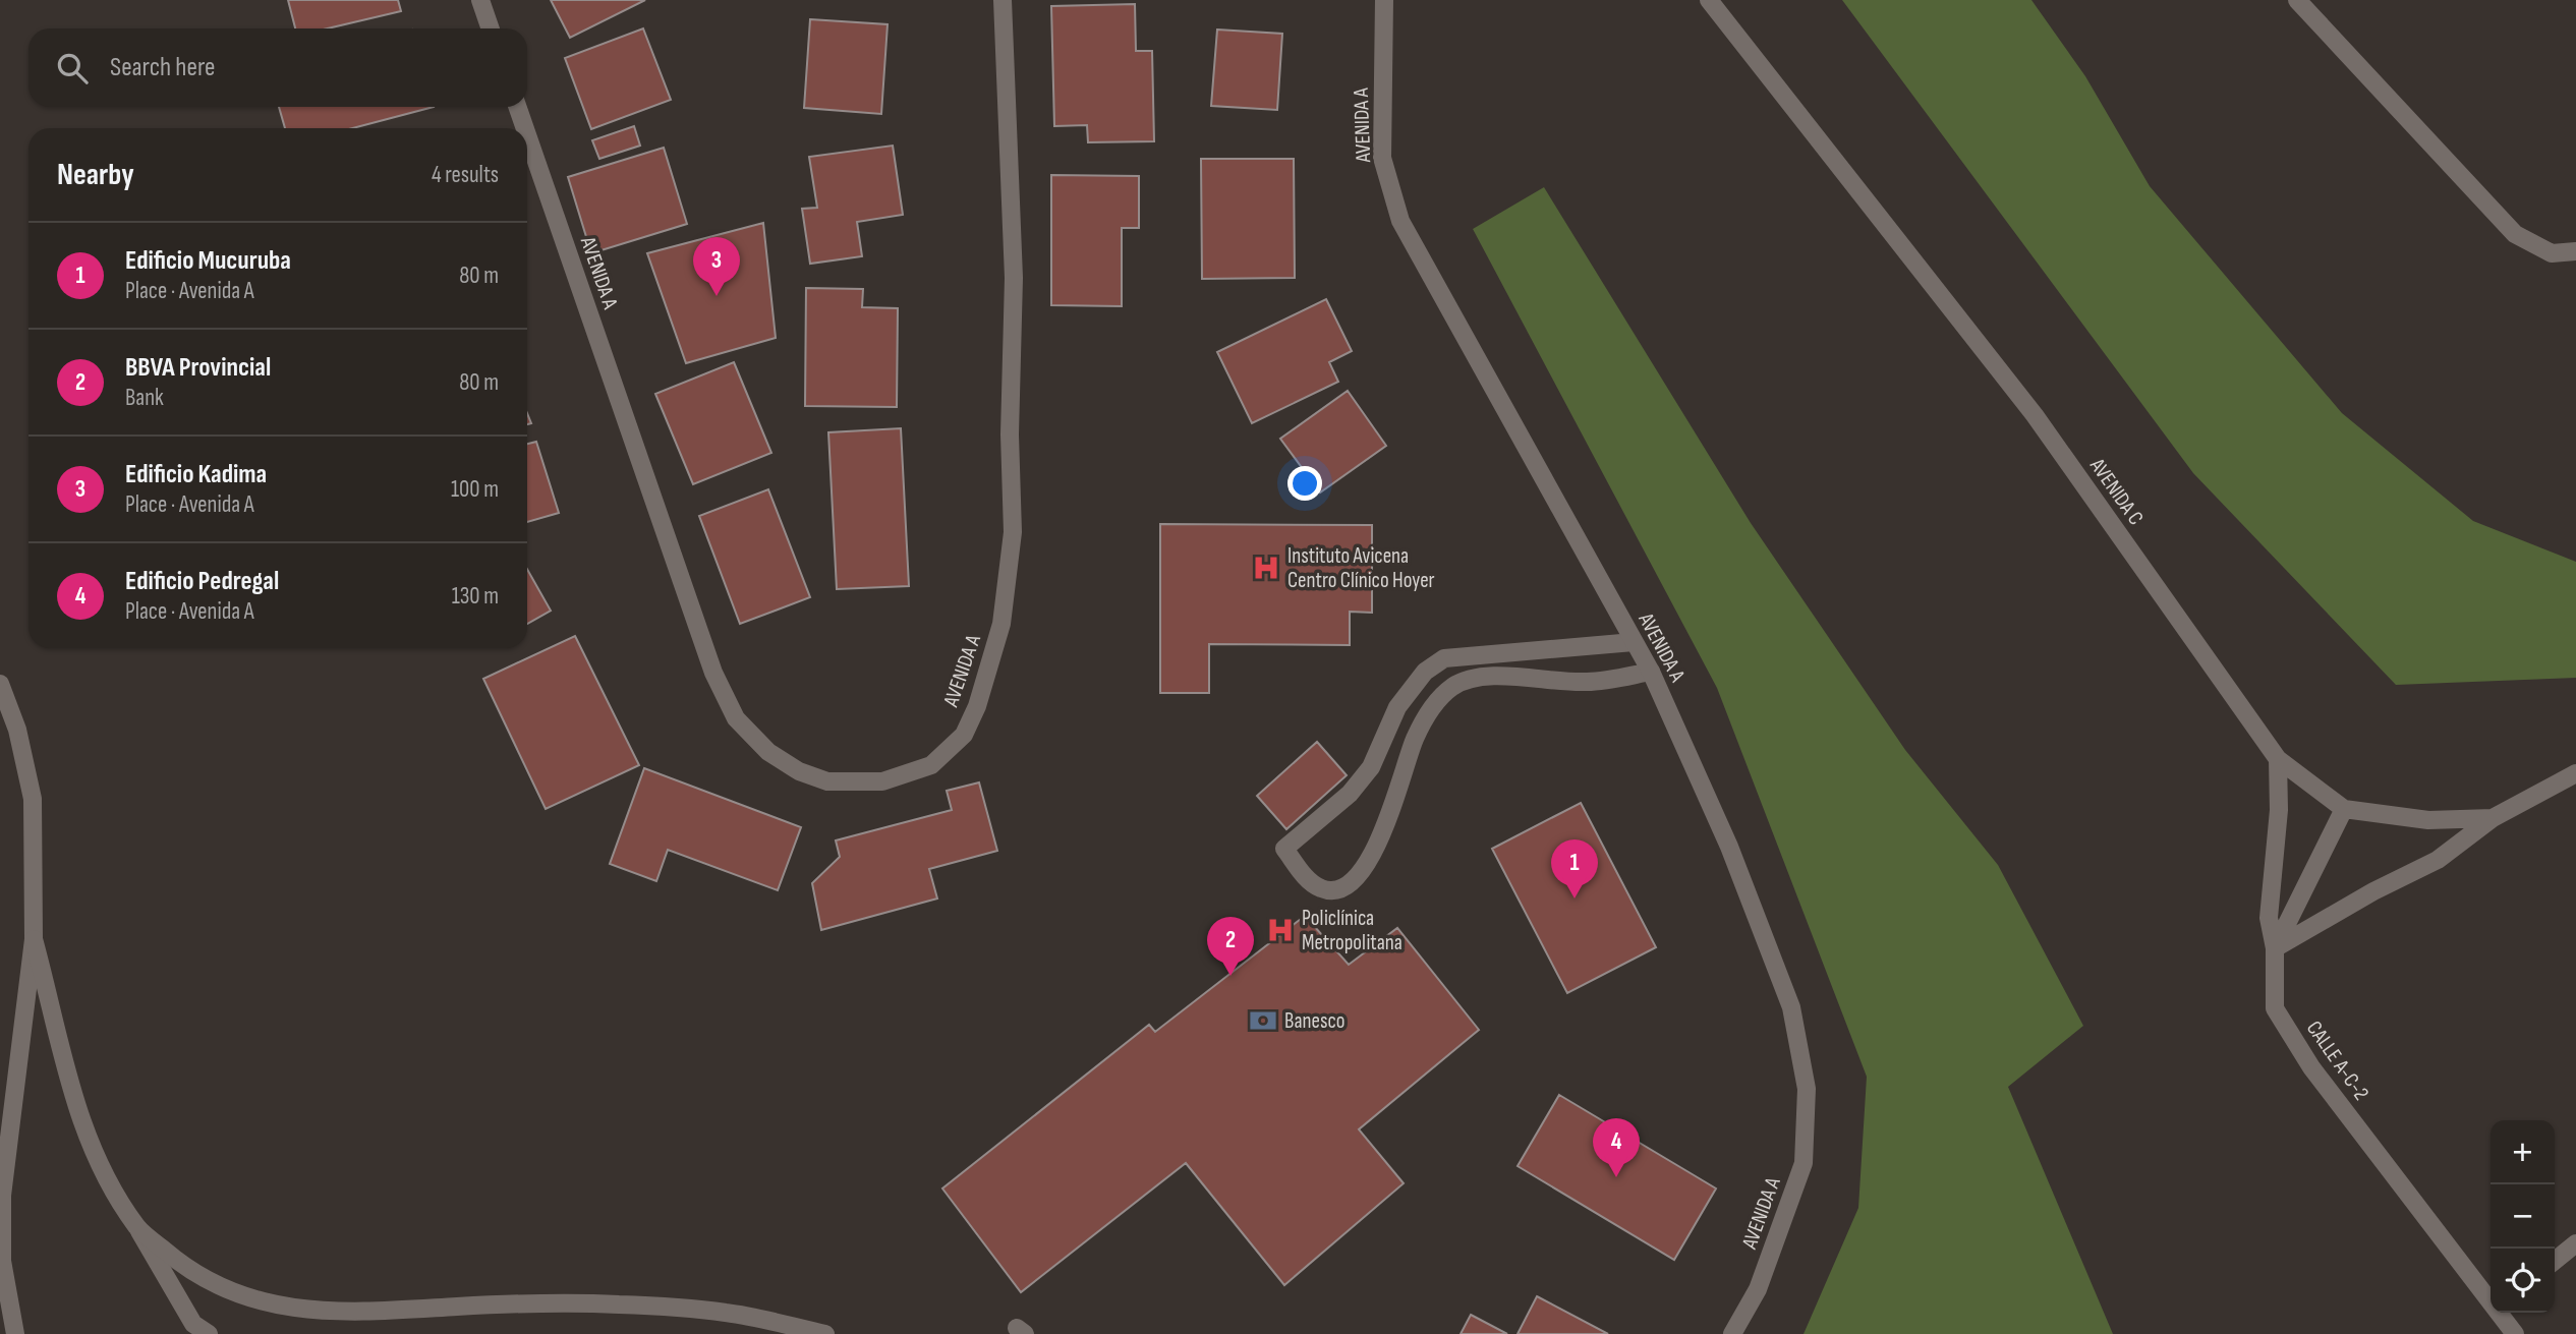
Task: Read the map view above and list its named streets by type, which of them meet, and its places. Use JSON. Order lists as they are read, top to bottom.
{
  "streets": {
    "street": ["AVENIDA A", "AVENIDA C", "CALLE A-C-2"]
  },
  "crossings": [
    ["AVENIDA C", "CALLE A-C-2"]
  ],
  "places": {
    "hospital": ["Instituto Avicena Centro Clínico Hoyer", "Policlínica Metropolitana"],
    "bank": ["Banesco"]
  },
  "page": {
    "search": "Search here",
    "heading": ["Nearby", "4 results"],
    "list": [
      {
        "mark": "1",
        "name": "Edificio Mucuruba",
        "note": "Place · Avenida A",
        "value": "80 m"
      },
      {
        "mark": "2",
        "name": "BBVA Provincial",
        "note": "Bank",
        "value": "80 m"
      },
      {
        "mark": "3",
        "name": "Edificio Kadima",
        "note": "Place · Avenida A",
        "value": "100 m"
      },
      {
        "mark": "4",
        "name": "Edificio Pedregal",
        "note": "Place · Avenida A",
        "value": "130 m"
      }
    ],
    "pins": [
      "3",
      "1",
      "2",
      "4"
    ],
    "map_buttons": ["+", "−"]
  }
}
